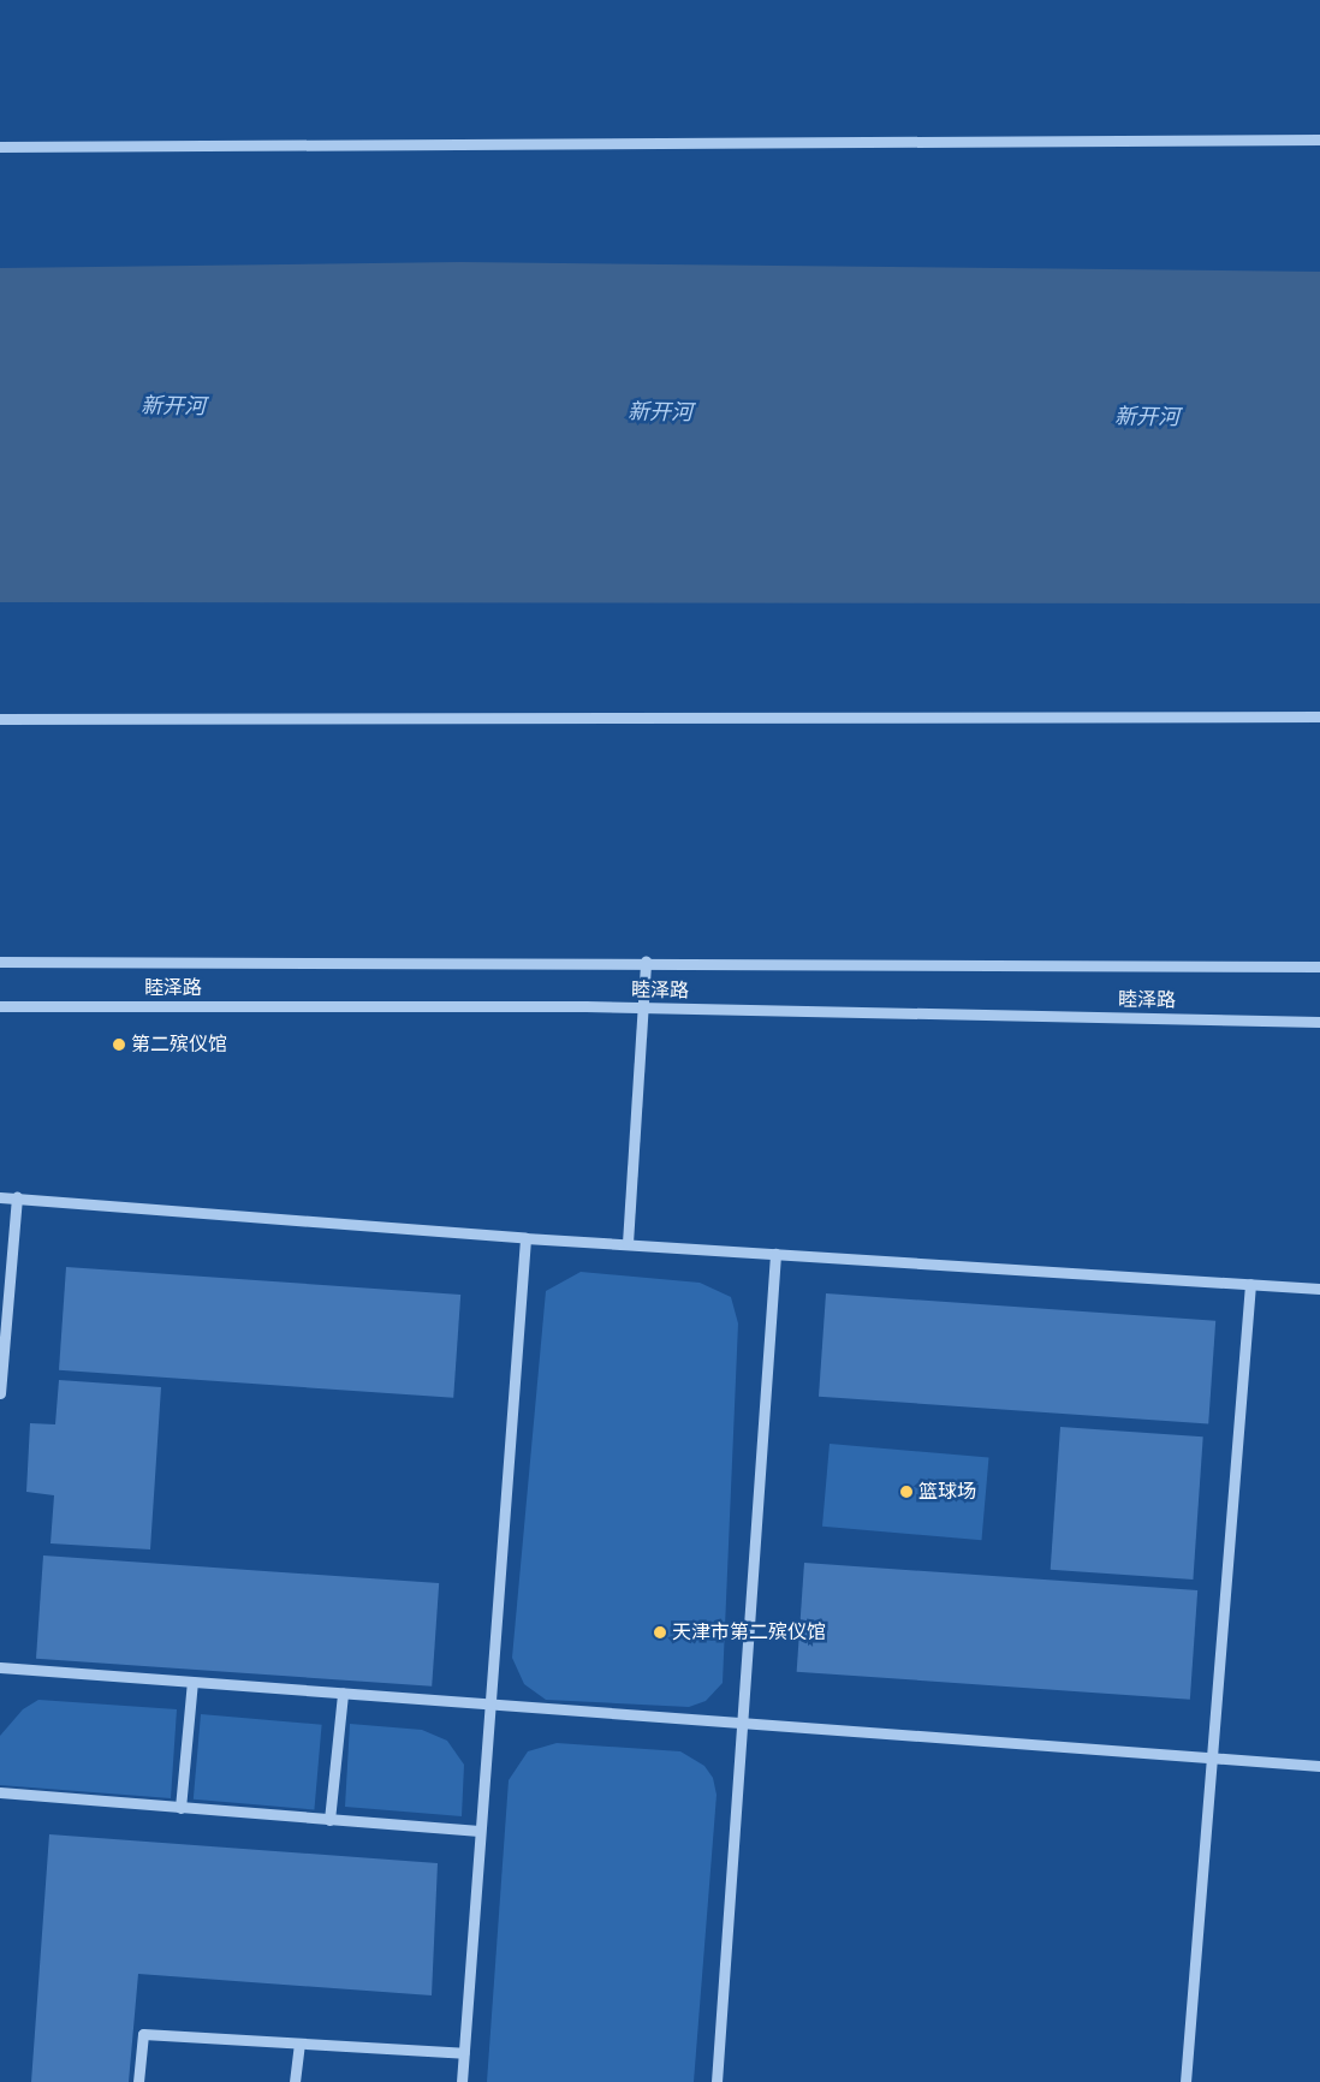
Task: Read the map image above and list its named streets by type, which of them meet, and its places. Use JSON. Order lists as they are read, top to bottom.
{
  "streets": {
    "street": ["睦泽路"]
  },
  "water": ["新开河"],
  "places": ["第二殡仪馆", "篮球场", "天津市第二殡仪馆"]
}
